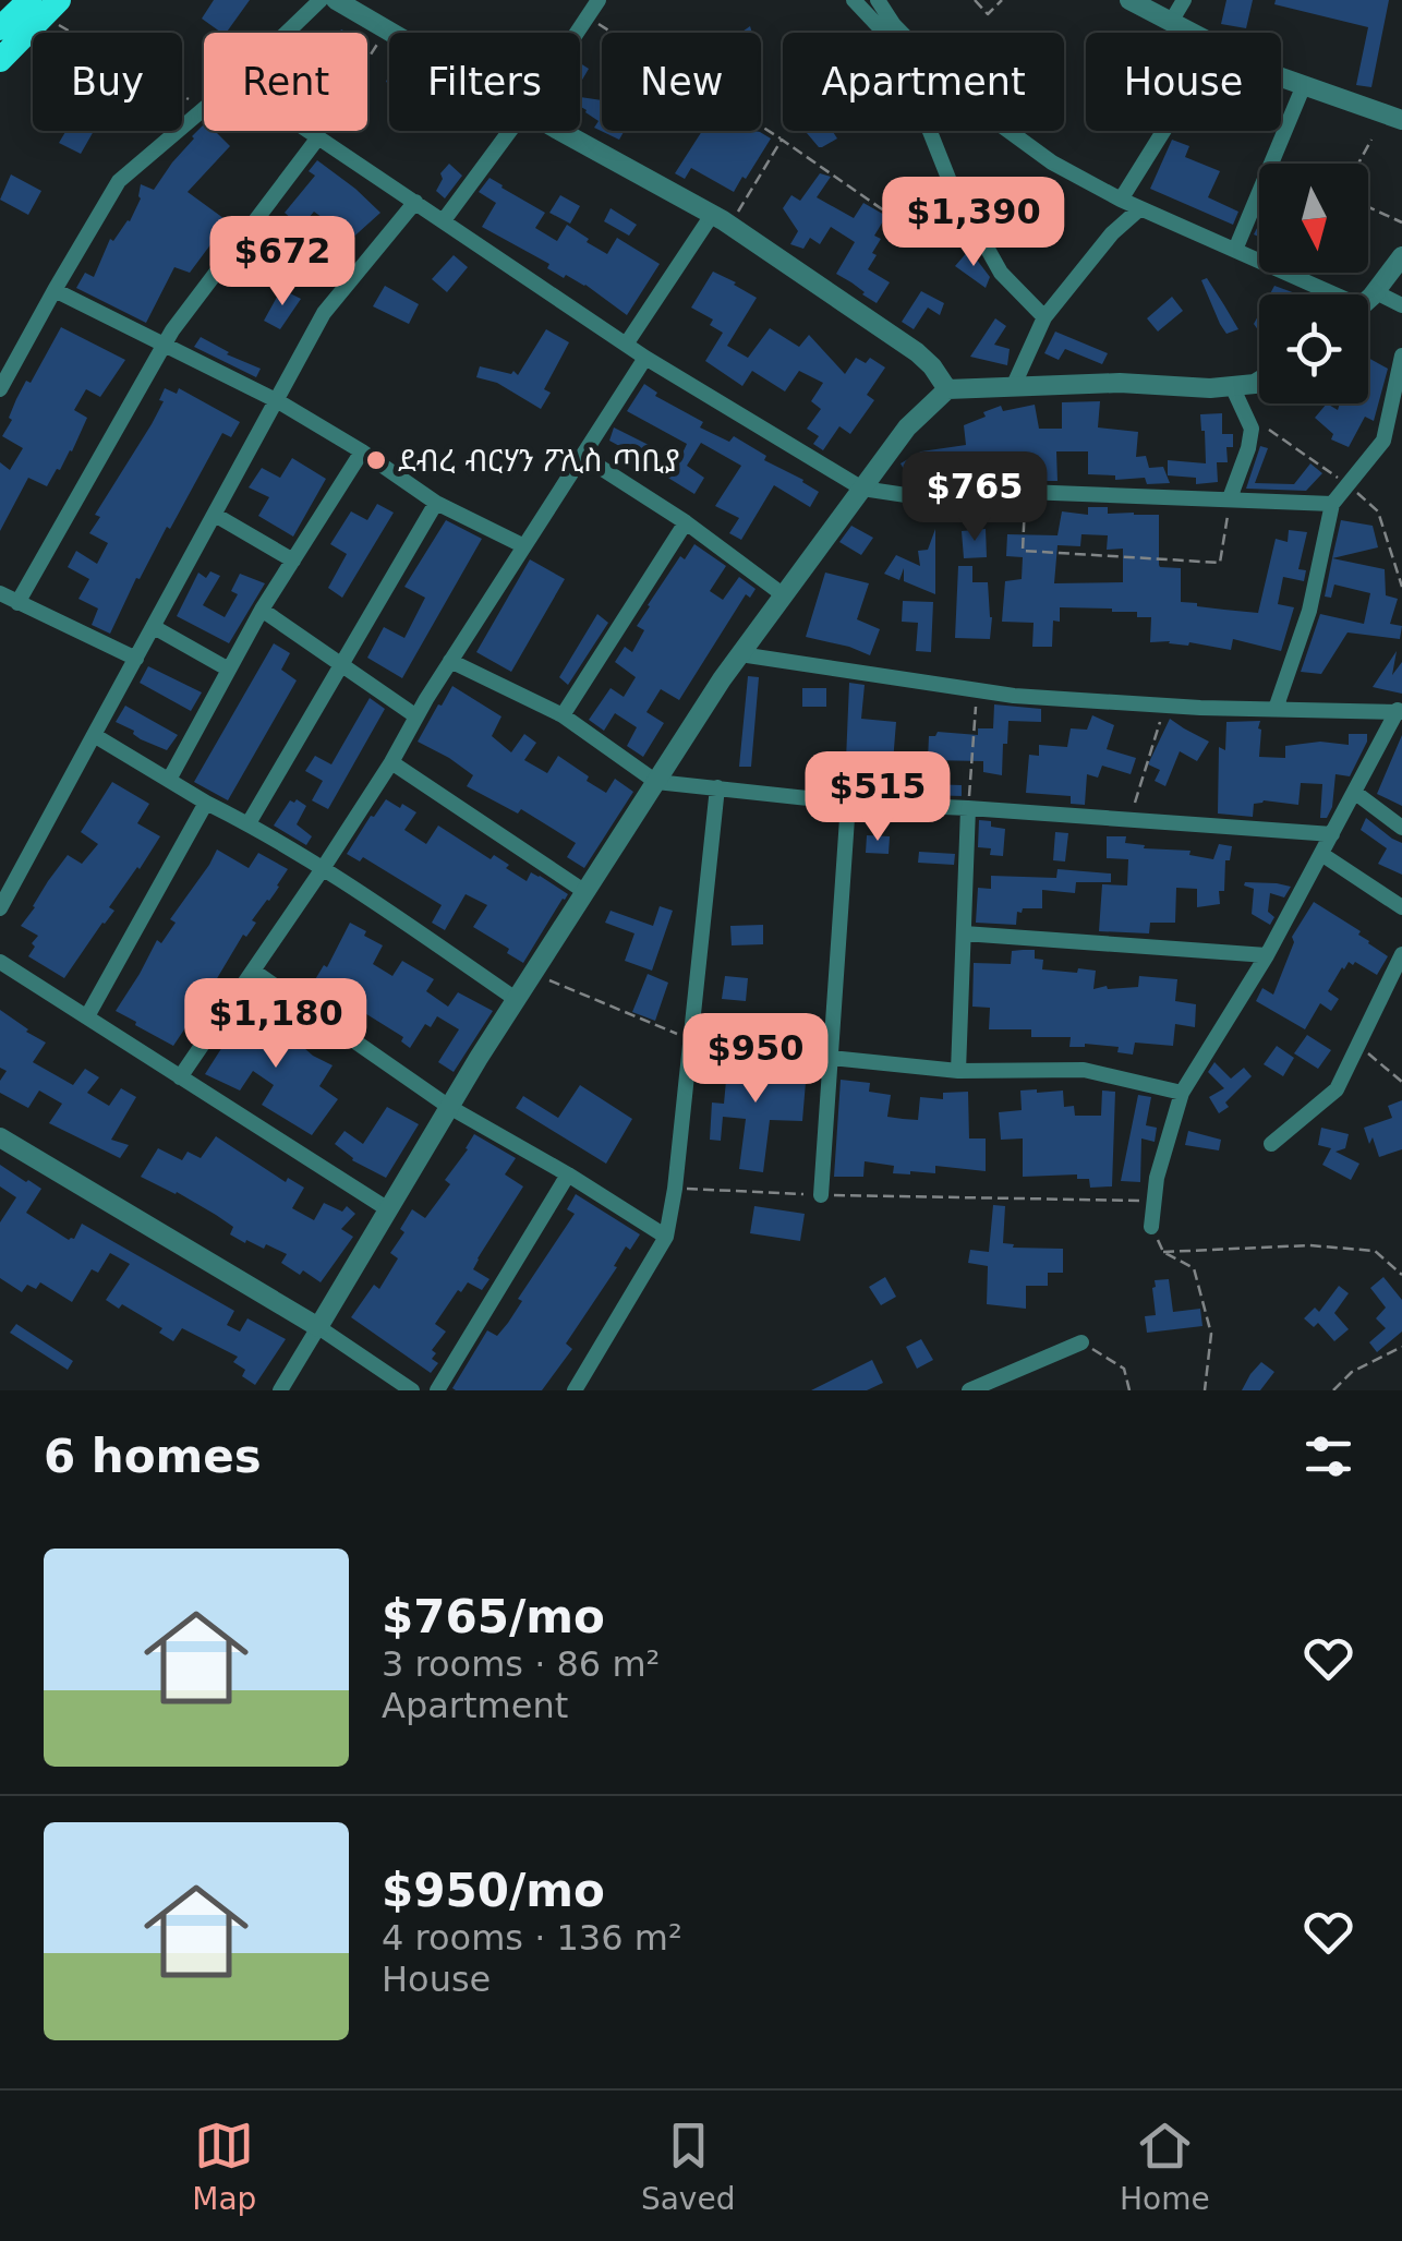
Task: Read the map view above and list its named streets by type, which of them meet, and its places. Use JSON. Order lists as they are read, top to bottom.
{
  "places": ["ደብረ ብርሃን ፖሊስ ጣቢያ"],
  "north": "bottom",
  "page": {
    "chip": [
      "Buy",
      "Rent",
      "Filters",
      "New",
      "Apartment",
      "House"
    ],
    "price": [
      "$1,390",
      "$672",
      "$765",
      "$515",
      "$1,180",
      "$950"
    ],
    "heading": "6 homes",
    "list": [
      {
        "name": "$765/mo",
        "note": "3 rooms · 86 m² · Apartment"
      },
      {
        "name": "$950/mo",
        "note": "4 rooms · 136 m² · House"
      }
    ],
    "tabs": ["Map", "Saved", "Home"]
  }
}
